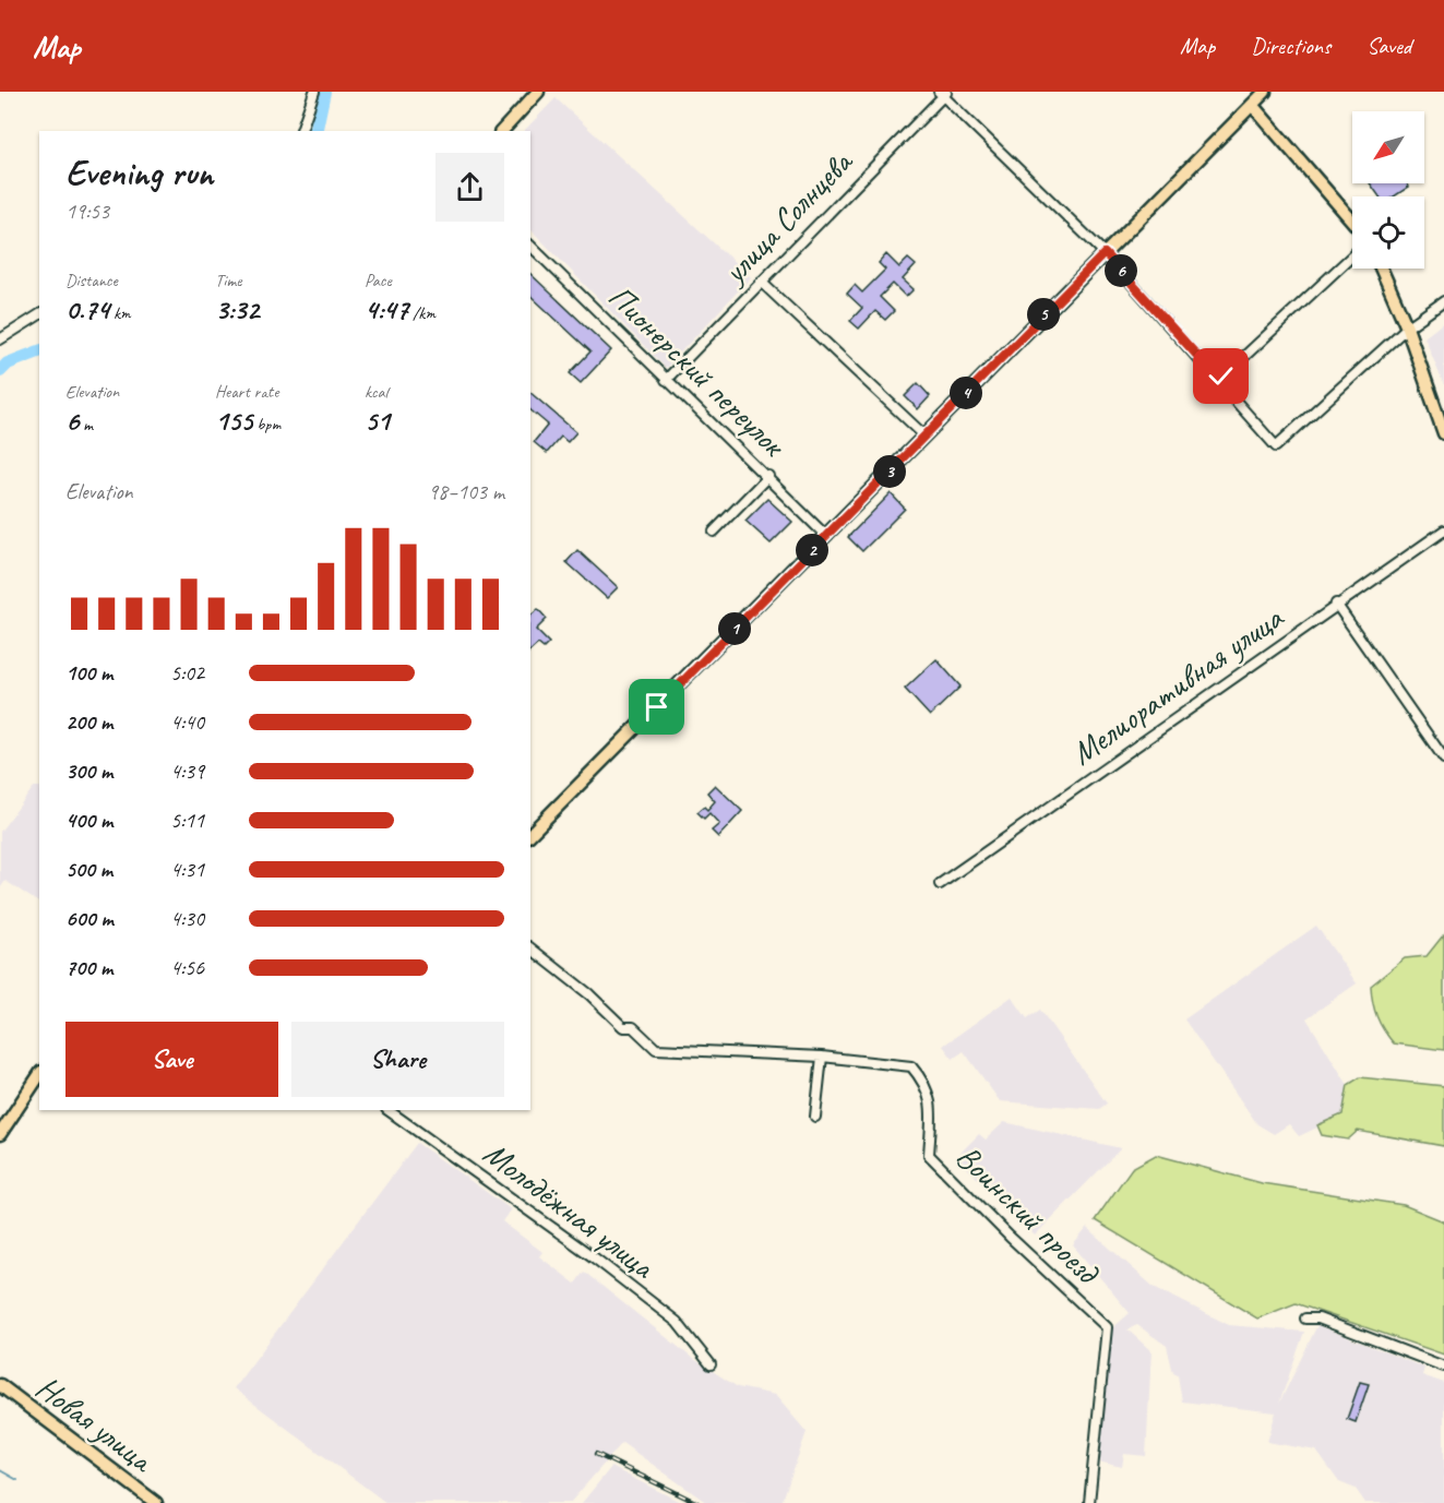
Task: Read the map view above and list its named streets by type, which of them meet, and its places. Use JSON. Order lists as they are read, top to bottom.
{
  "streets": {
    "main road": ["Новая улица"],
    "street": [
      "улица Солнцева",
      "Пионерский переулок",
      "Мелиоративная улица",
      "Молодёжная улица",
      "Воинский проезд"
    ]
  },
  "crossings": [
    ["улица Солнцева", "Пионерский переулок"]
  ],
  "north": "bottom left",
  "page": {
    "header": "Map",
    "nav": ["Map", "Directions", "Saved"],
    "heading": ["Evening run", "19:53"],
    "stats": [
      ["Distance", "0.74 km"],
      ["Time", "3:32"],
      ["Pace", "4:47 /km"],
      ["Elevation", "6 m"],
      ["Heart rate", "155 bpm"],
      ["kcal", "51"]
    ],
    "pins": [
      "6",
      "5",
      "4",
      "3",
      "2",
      "1"
    ],
    "chart": ["Elevation", "98–103 m"],
    "list": [
      {
        "name": "100 m",
        "note": "5:02"
      },
      {
        "name": "200 m",
        "note": "4:40"
      },
      {
        "name": "300 m",
        "note": "4:39"
      },
      {
        "name": "400 m",
        "note": "5:11"
      },
      {
        "name": "500 m",
        "note": "4:31"
      },
      {
        "name": "600 m",
        "note": "4:30"
      },
      {
        "name": "700 m",
        "note": "4:56"
      }
    ],
    "buttons": ["Save", "Share"]
  }
}
